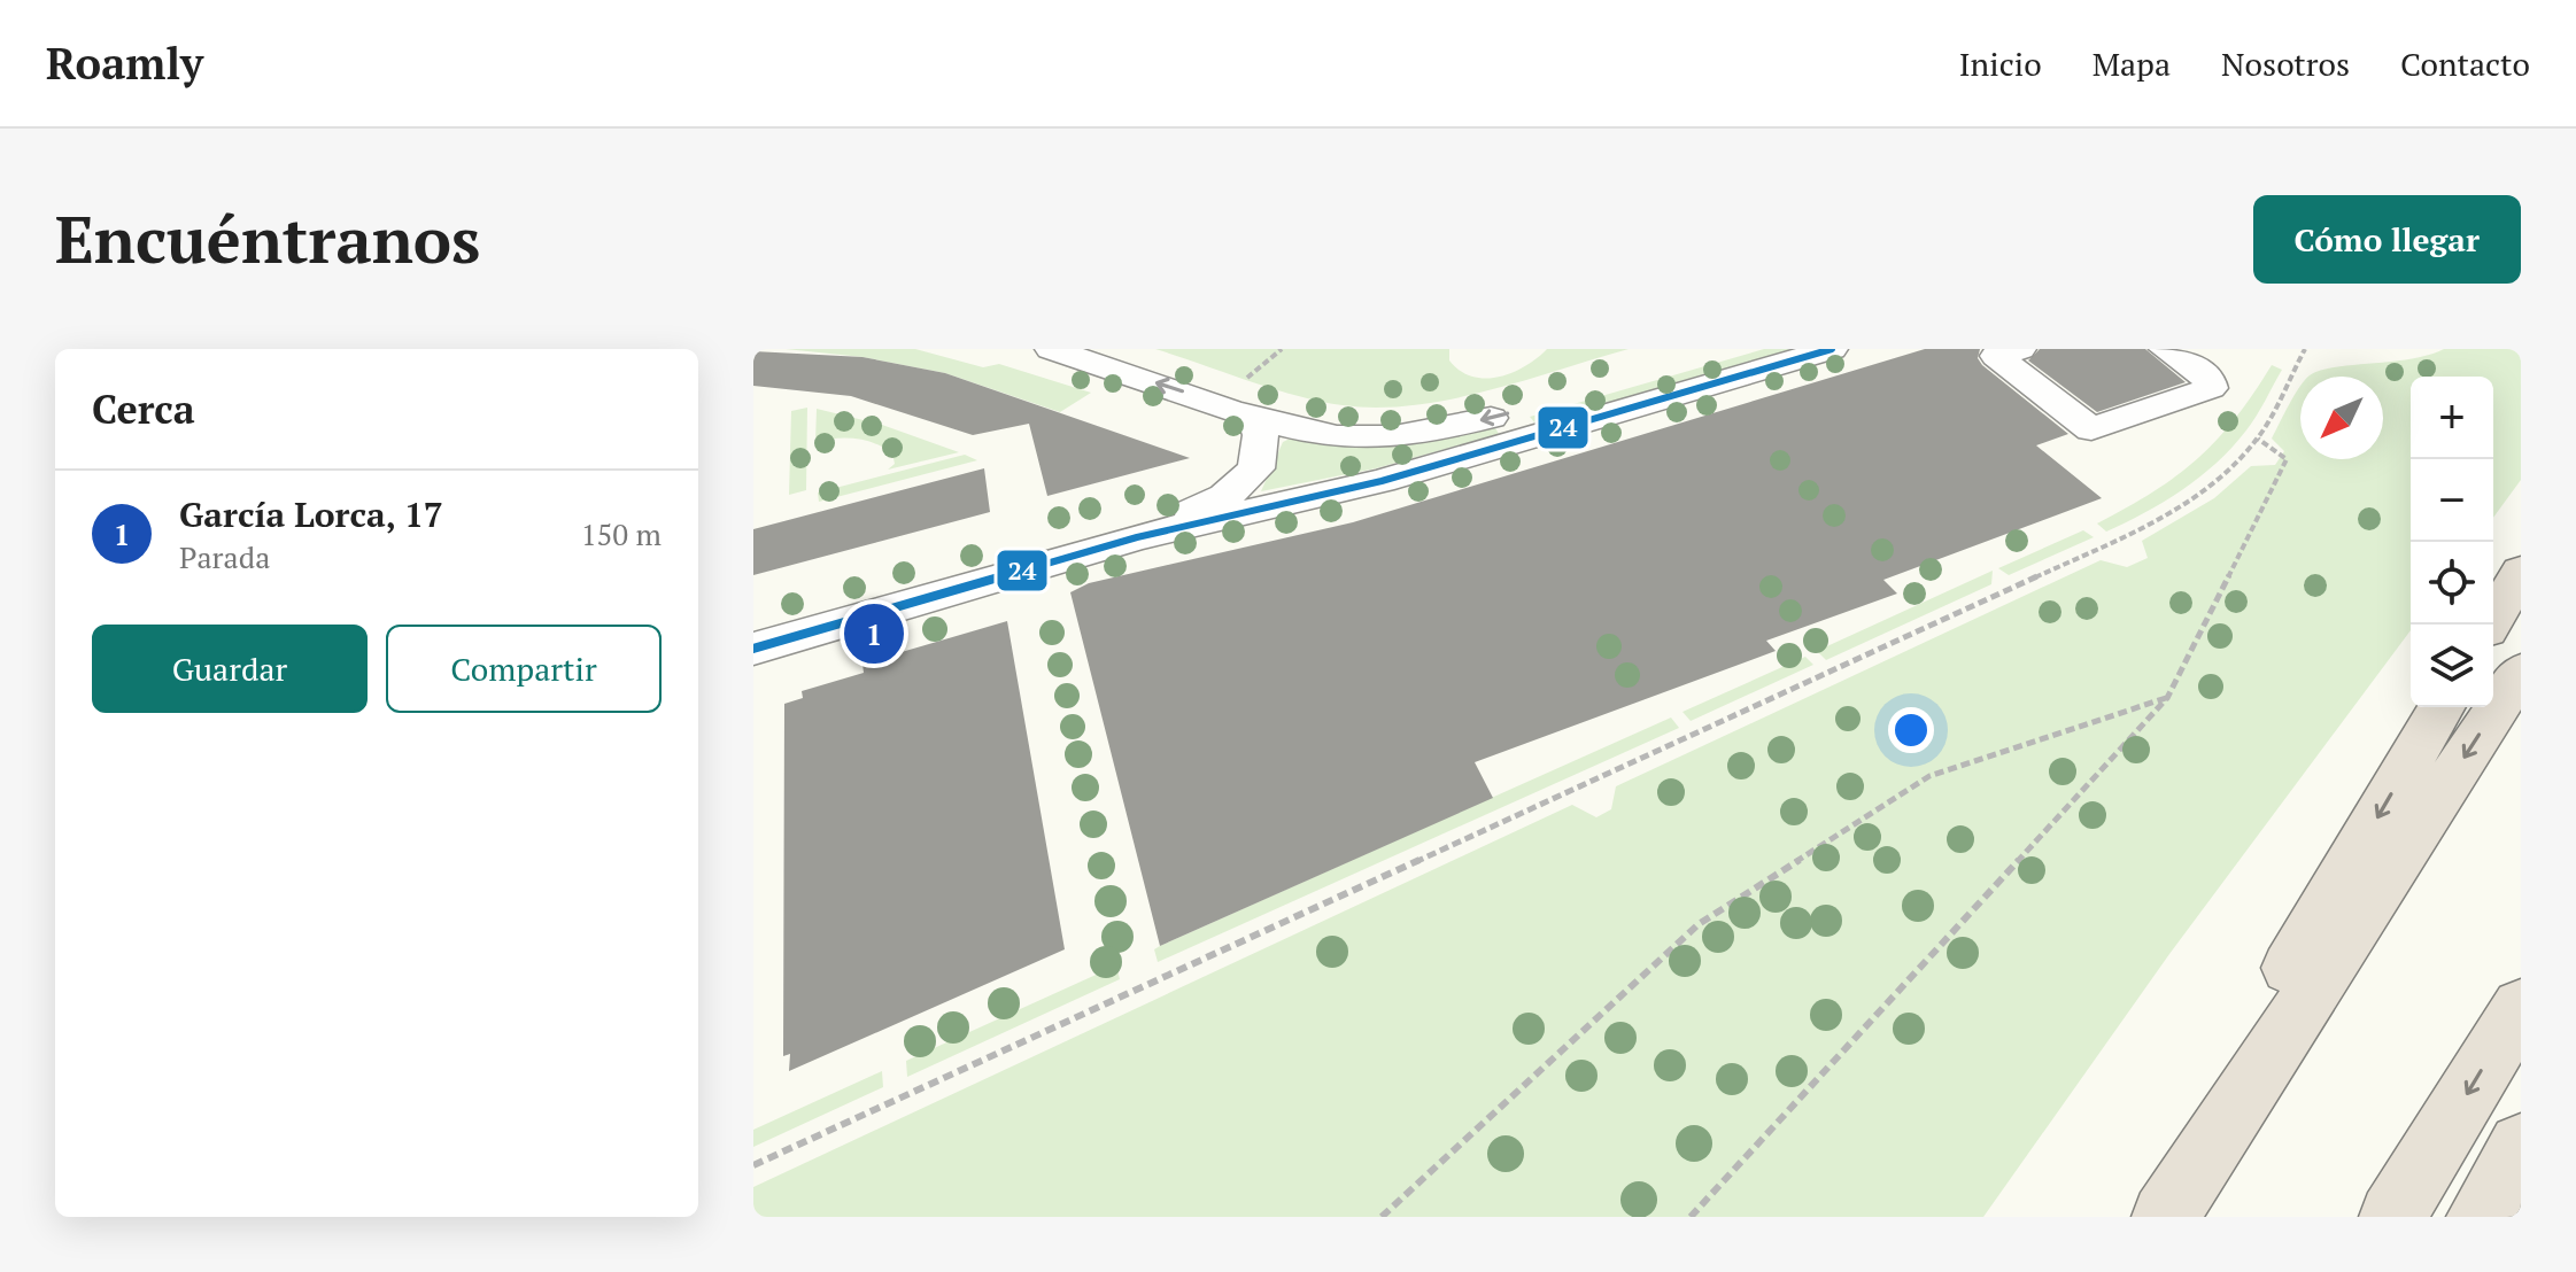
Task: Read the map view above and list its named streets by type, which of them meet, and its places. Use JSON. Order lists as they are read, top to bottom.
{
  "lines": ["transit line 24"],
  "north": "bottom left",
  "page": {
    "header": "Roamly",
    "nav": [
      "Inicio",
      "Mapa",
      "Nosotros",
      "Contacto"
    ],
    "buttons": [
      "Cómo llegar",
      ["Guardar", "Compartir"]
    ],
    "title": "Encuéntranos",
    "heading": "Cerca",
    "map_buttons": ["+", "−"],
    "list": [
      {
        "mark": "1",
        "name": "García Lorca, 17",
        "note": "Parada",
        "value": "150 m"
      }
    ],
    "pins": "1"
  }
}
